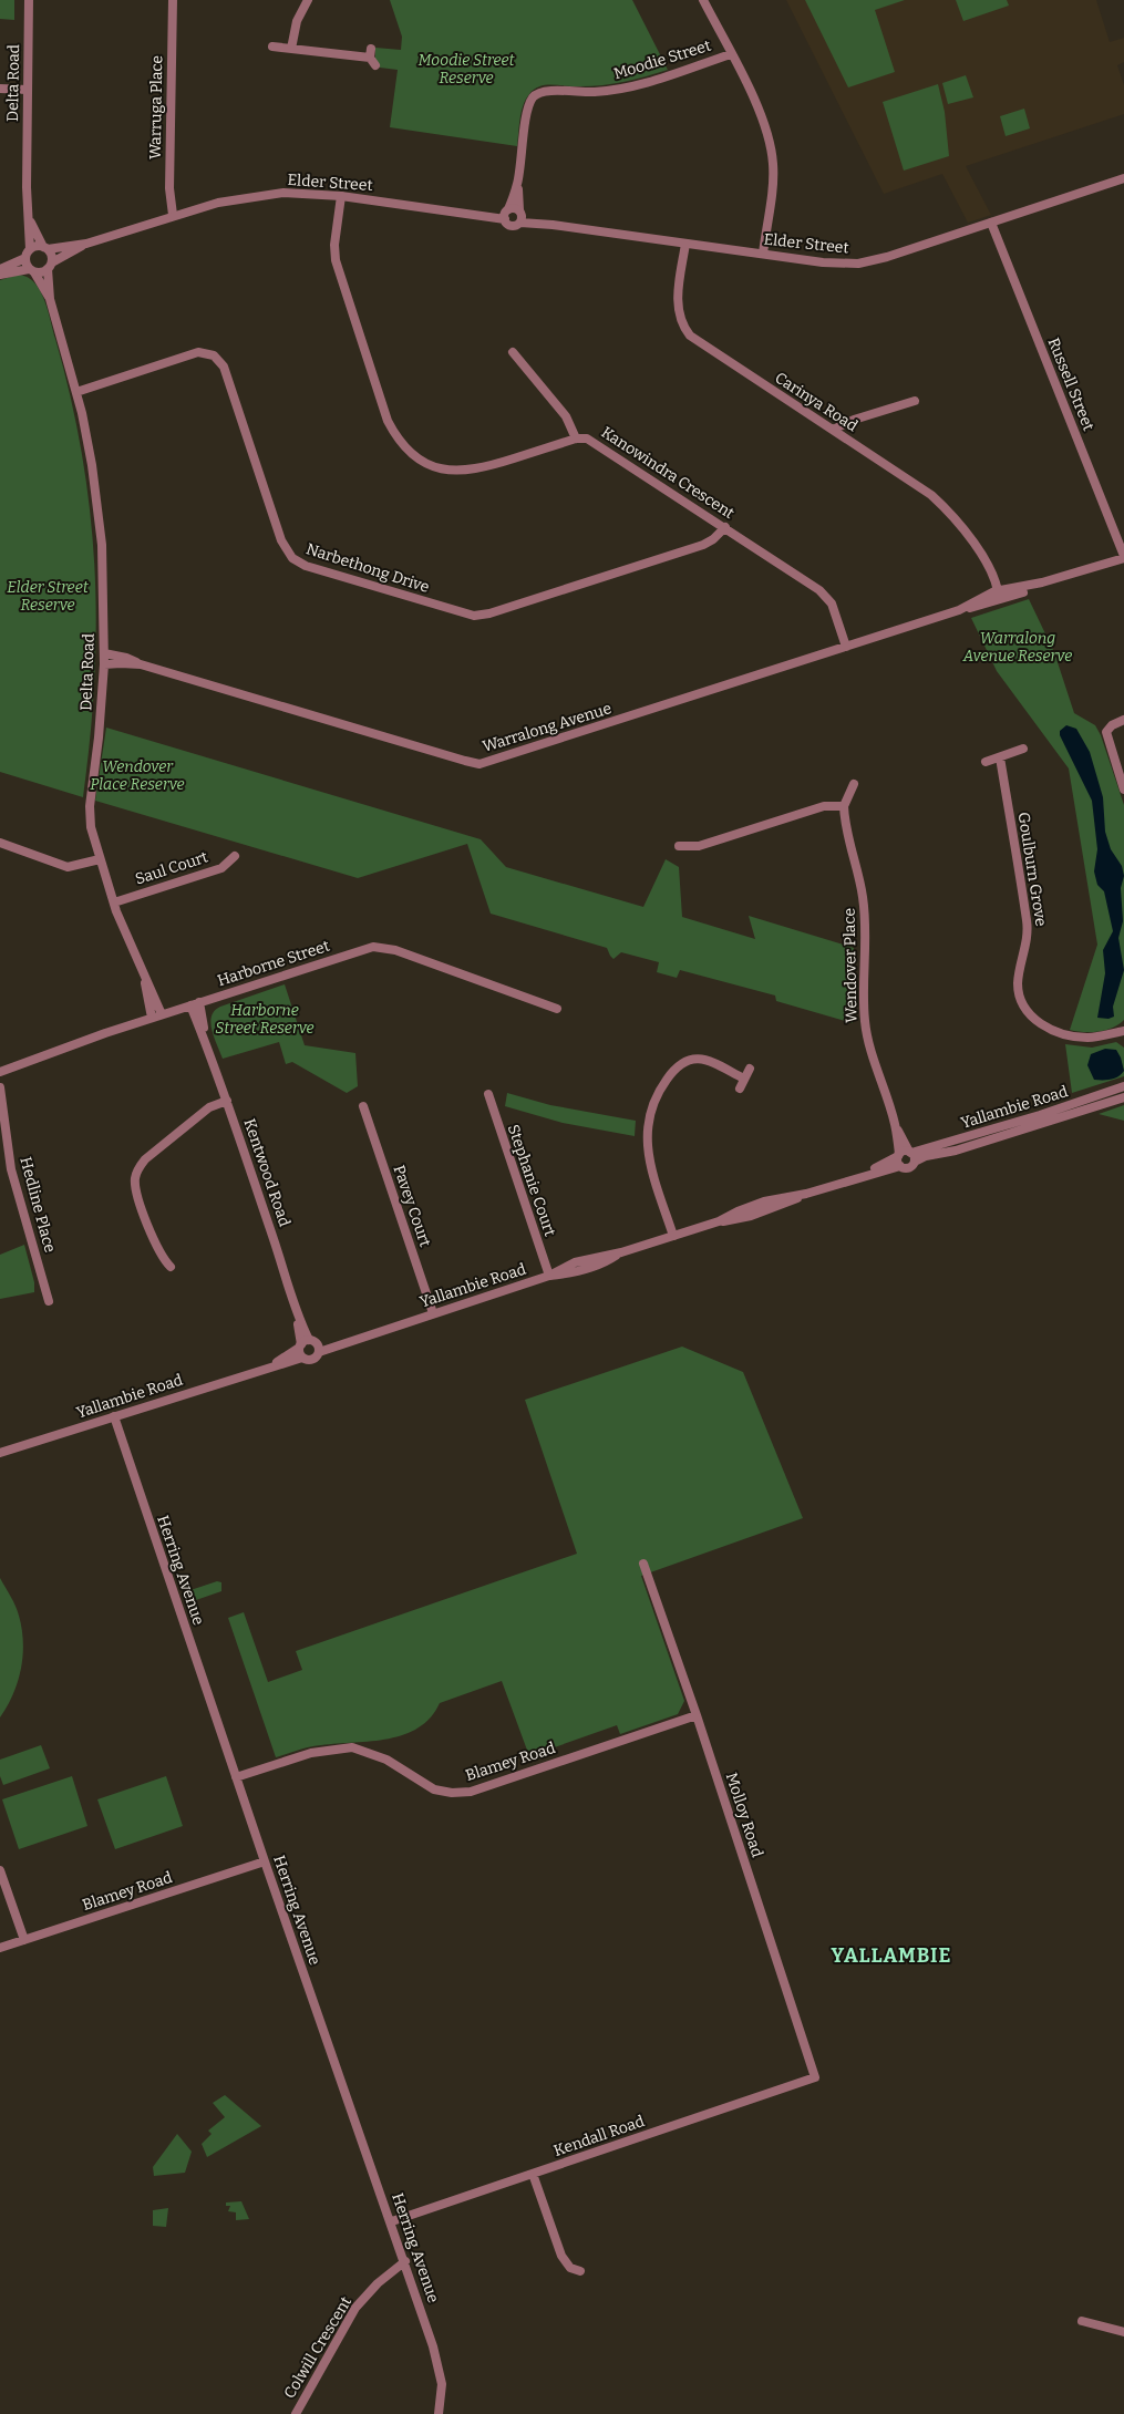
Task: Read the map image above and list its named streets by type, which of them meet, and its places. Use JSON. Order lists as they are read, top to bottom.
{
  "streets": {
    "street": [
      "Moodie Street",
      "Delta Road",
      "Warruga Place",
      "Elder Street",
      "Russell Street",
      "Carinya Road",
      "Kanowindra Crescent",
      "Narbethong Drive",
      "Warralong Avenue",
      "Saul Court",
      "Goulburn Grove",
      "Harborne Street",
      "Wendover Place",
      "Yallambie Road",
      "Kentwood Road",
      "Stephanie Court",
      "Hedline Place",
      "Pavey Court",
      "Herring Avenue",
      "Blamey Road",
      "Molloy Road",
      "Kendall Road",
      "Colwill Crescent"
    ]
  },
  "crossings": [
    ["Moodie Street", "Elder Street"],
    ["Delta Road", "Elder Street"],
    ["Delta Road", "Narbethong Drive"],
    ["Delta Road", "Warralong Avenue"],
    ["Delta Road", "Saul Court"],
    ["Delta Road", "Harborne Street"],
    ["Warruga Place", "Elder Street"],
    ["Elder Street", "Russell Street"],
    ["Elder Street", "Carinya Road"],
    ["Elder Street", "Kanowindra Crescent"],
    ["Russell Street", "Warralong Avenue"],
    ["Carinya Road", "Warralong Avenue"],
    ["Kanowindra Crescent", "Narbethong Drive"],
    ["Kanowindra Crescent", "Warralong Avenue"],
    ["Harborne Street", "Kentwood Road"],
    ["Wendover Place", "Yallambie Road"],
    ["Yallambie Road", "Kentwood Road"],
    ["Yallambie Road", "Stephanie Court"],
    ["Yallambie Road", "Pavey Court"],
    ["Yallambie Road", "Herring Avenue"],
    ["Herring Avenue", "Blamey Road"],
    ["Herring Avenue", "Kendall Road"],
    ["Herring Avenue", "Colwill Crescent"],
    ["Blamey Road", "Molloy Road"],
    ["Molloy Road", "Kendall Road"]
  ],
  "districts": ["YALLAMBIE"],
  "parks": [
    "Moodie Street Reserve",
    "Elder Street Reserve",
    "Warralong Avenue Reserve",
    "Wendover Place Reserve",
    "Harborne Street Reserve"
  ]
}
